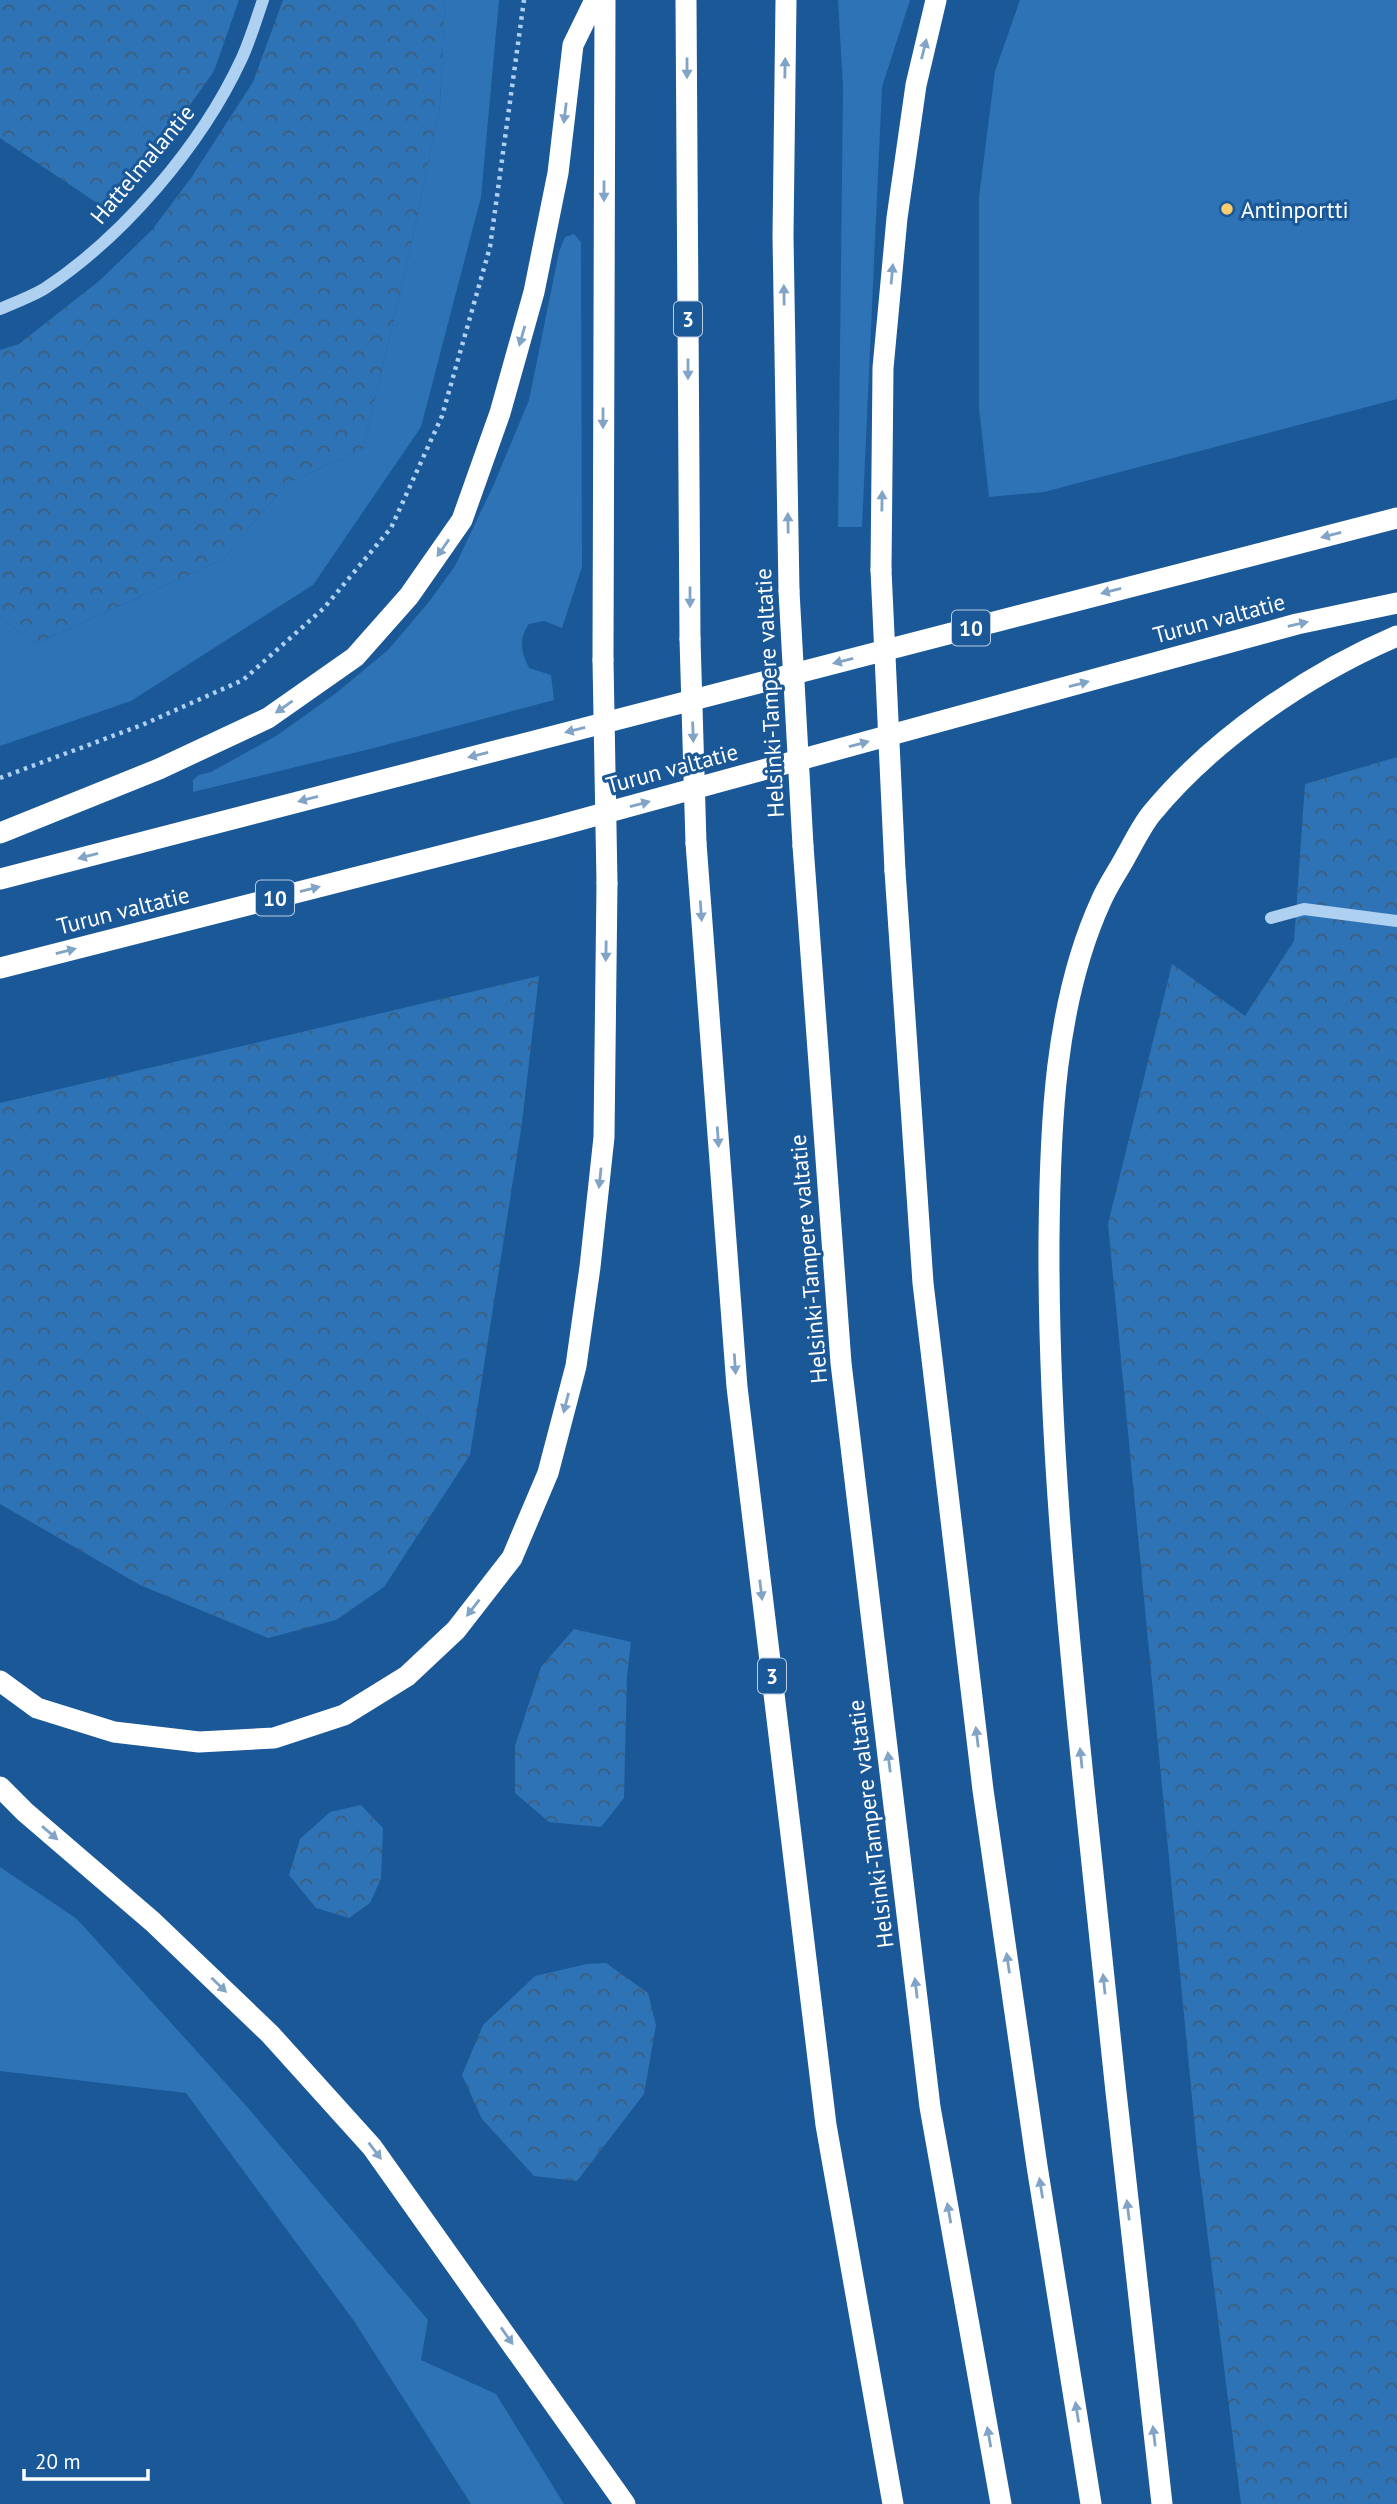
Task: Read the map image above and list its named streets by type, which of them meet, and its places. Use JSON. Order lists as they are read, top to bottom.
{
  "streets": {
    "highway": [
      "3",
      "Turun valtatie",
      "10",
      "Helsinki-Tampere valtatie"
    ],
    "street": ["Hattelmalantie"]
  },
  "places": ["Antinportti"],
  "scale_bar": "20 m"
}
